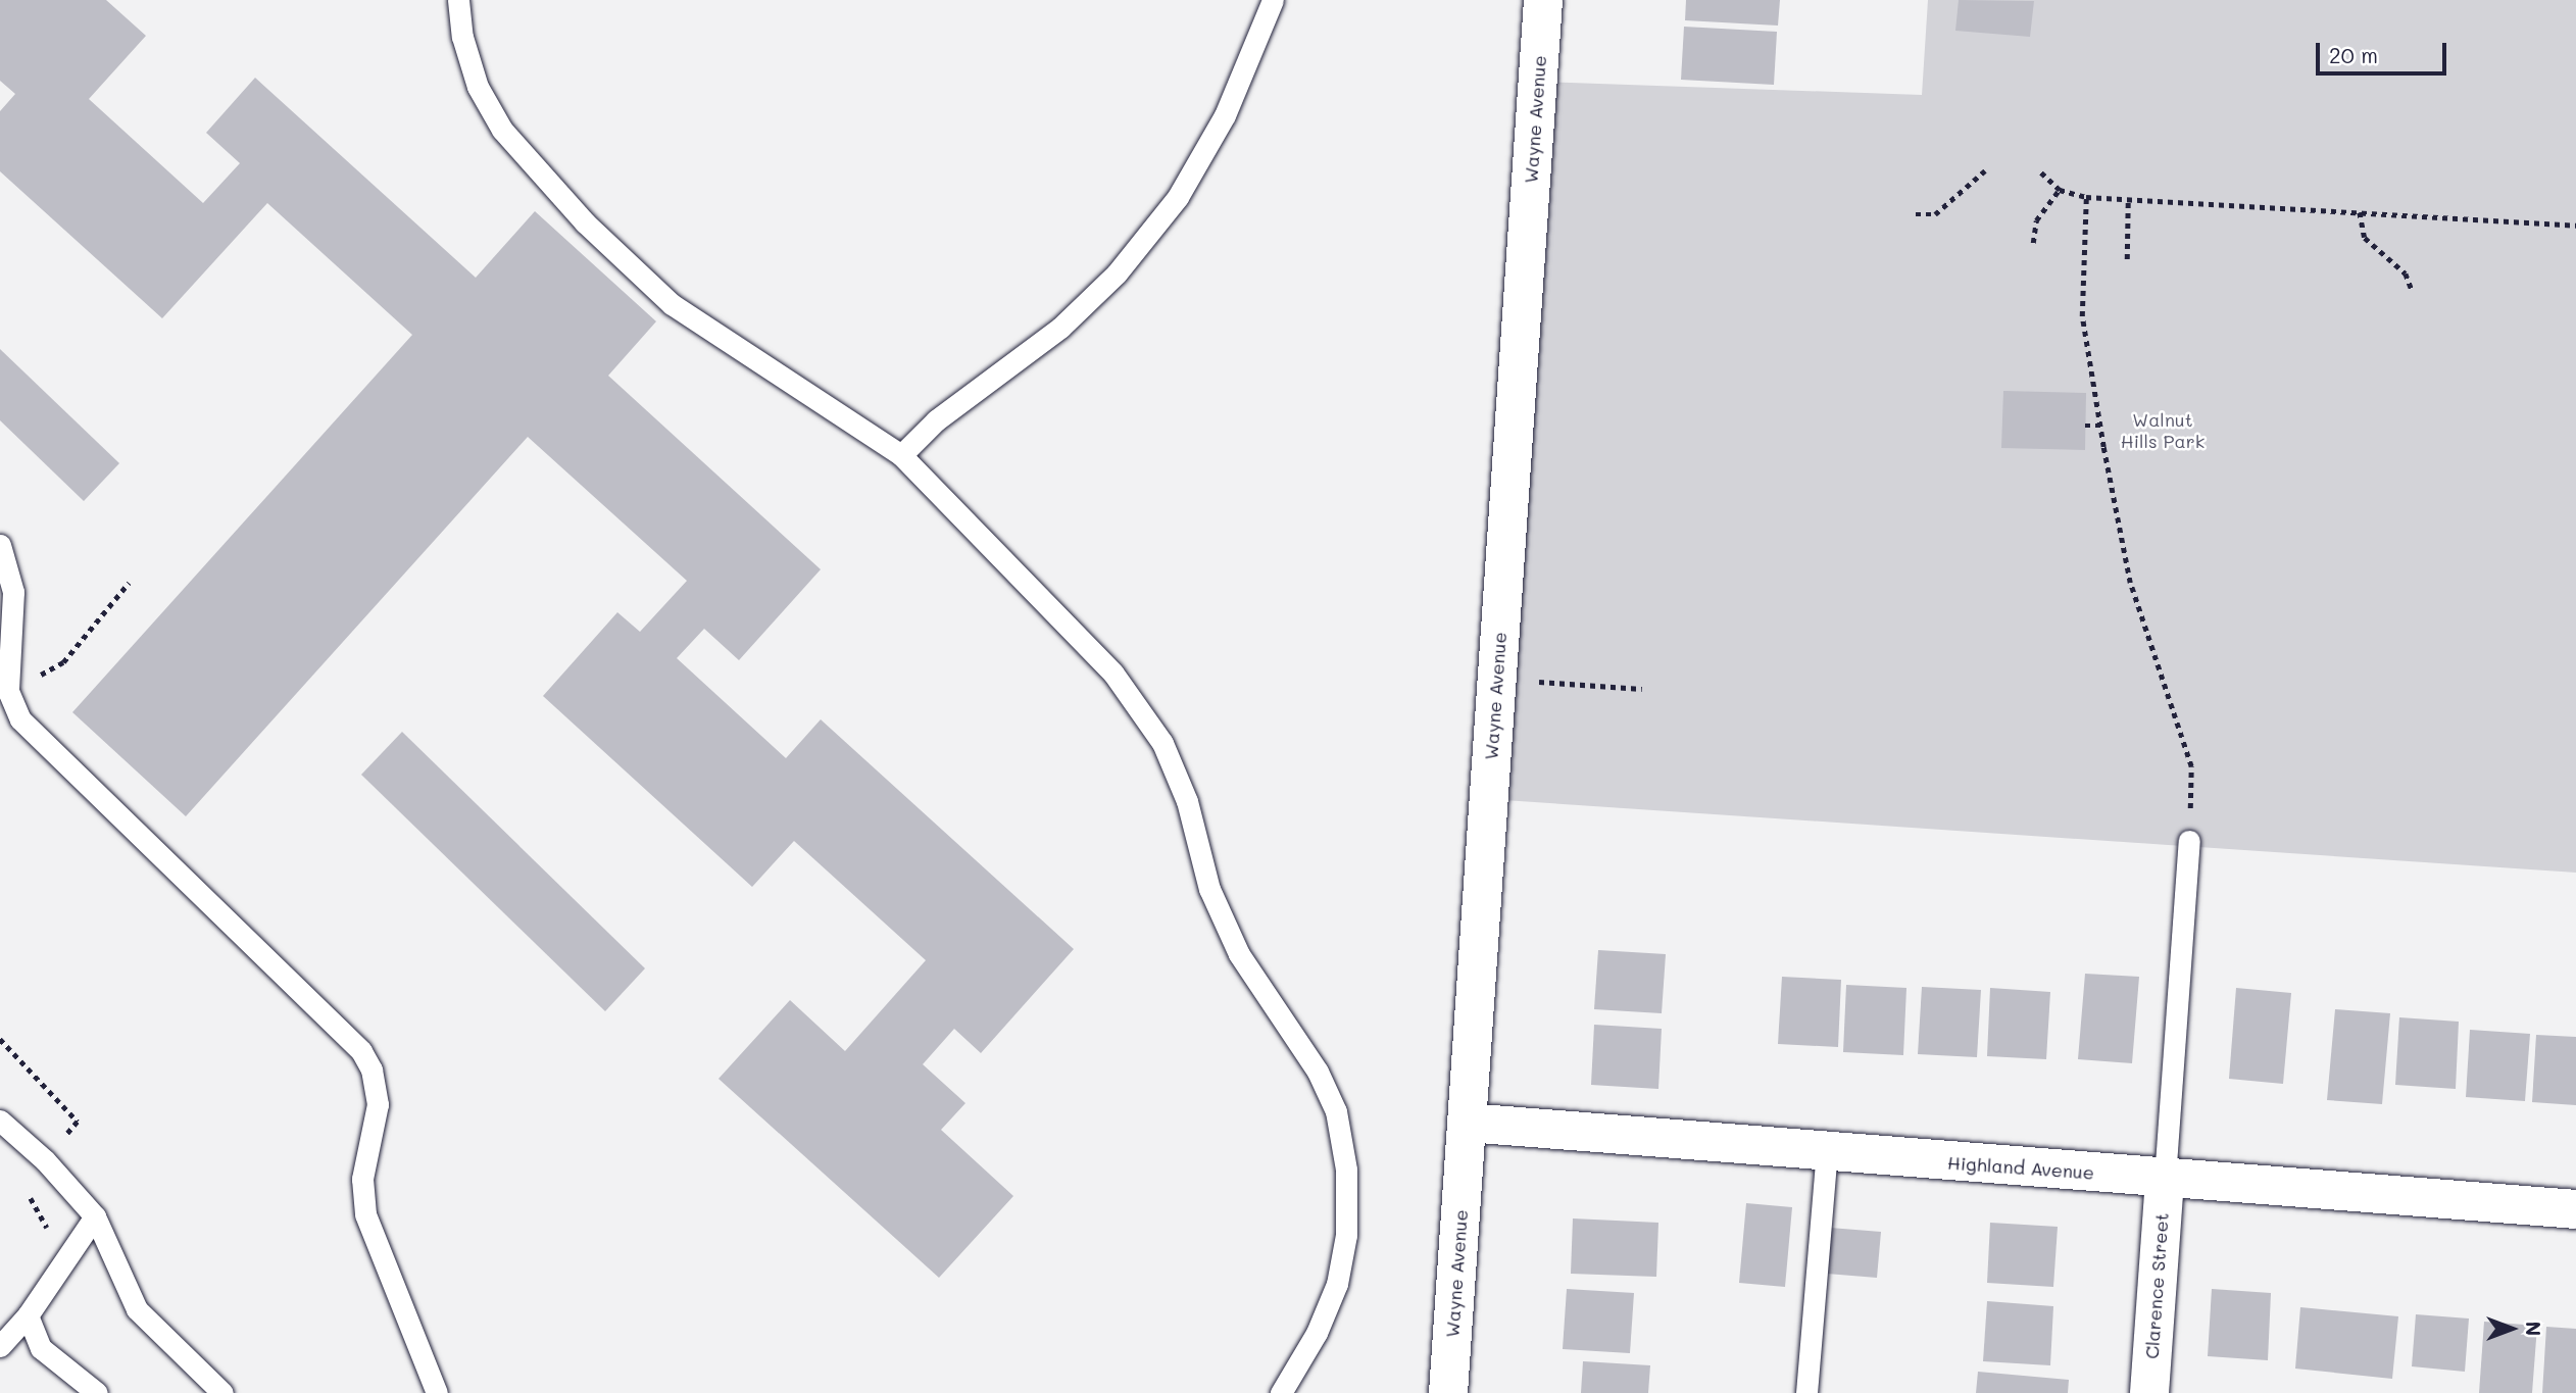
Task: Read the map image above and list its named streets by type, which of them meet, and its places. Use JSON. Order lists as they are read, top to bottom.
{
  "streets": {
    "main road": ["Wayne Avenue", "Highland Avenue", "Clarence Street"]
  },
  "crossings": [
    ["Wayne Avenue", "Highland Avenue"],
    ["Highland Avenue", "Clarence Street"]
  ],
  "parks": ["Walnut Hills Park"],
  "scale_bar": "20 m",
  "north": "right"
}
